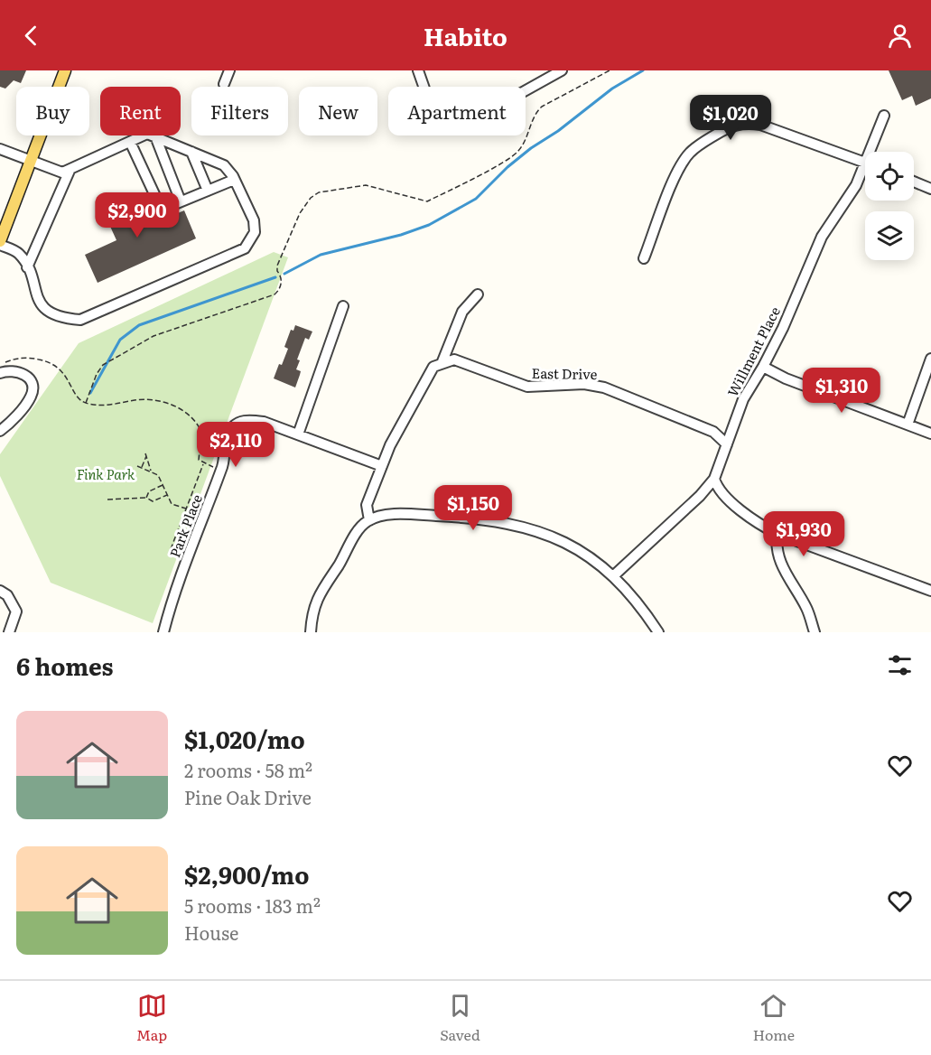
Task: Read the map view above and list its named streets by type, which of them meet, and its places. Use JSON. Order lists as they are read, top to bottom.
{
  "streets": {
    "street": ["Willment Place", "East Drive", "Park Place"]
  },
  "crossings": [
    ["Willment Place", "East Drive"]
  ],
  "parks": ["Fink Park"],
  "page": {
    "header": "Habito",
    "chip": [
      "Buy",
      "Rent",
      "Filters",
      "New",
      "Apartment"
    ],
    "price": [
      "$1,020",
      "$2,900",
      "$1,310",
      "$2,110",
      "$1,150",
      "$1,930"
    ],
    "heading": "6 homes",
    "list": [
      {
        "name": "$1,020/mo",
        "note": "2 rooms · 58 m² · Pine Oak Drive"
      },
      {
        "name": "$2,900/mo",
        "note": "5 rooms · 183 m² · House"
      }
    ],
    "tabs": ["Map", "Saved", "Home"]
  }
}
